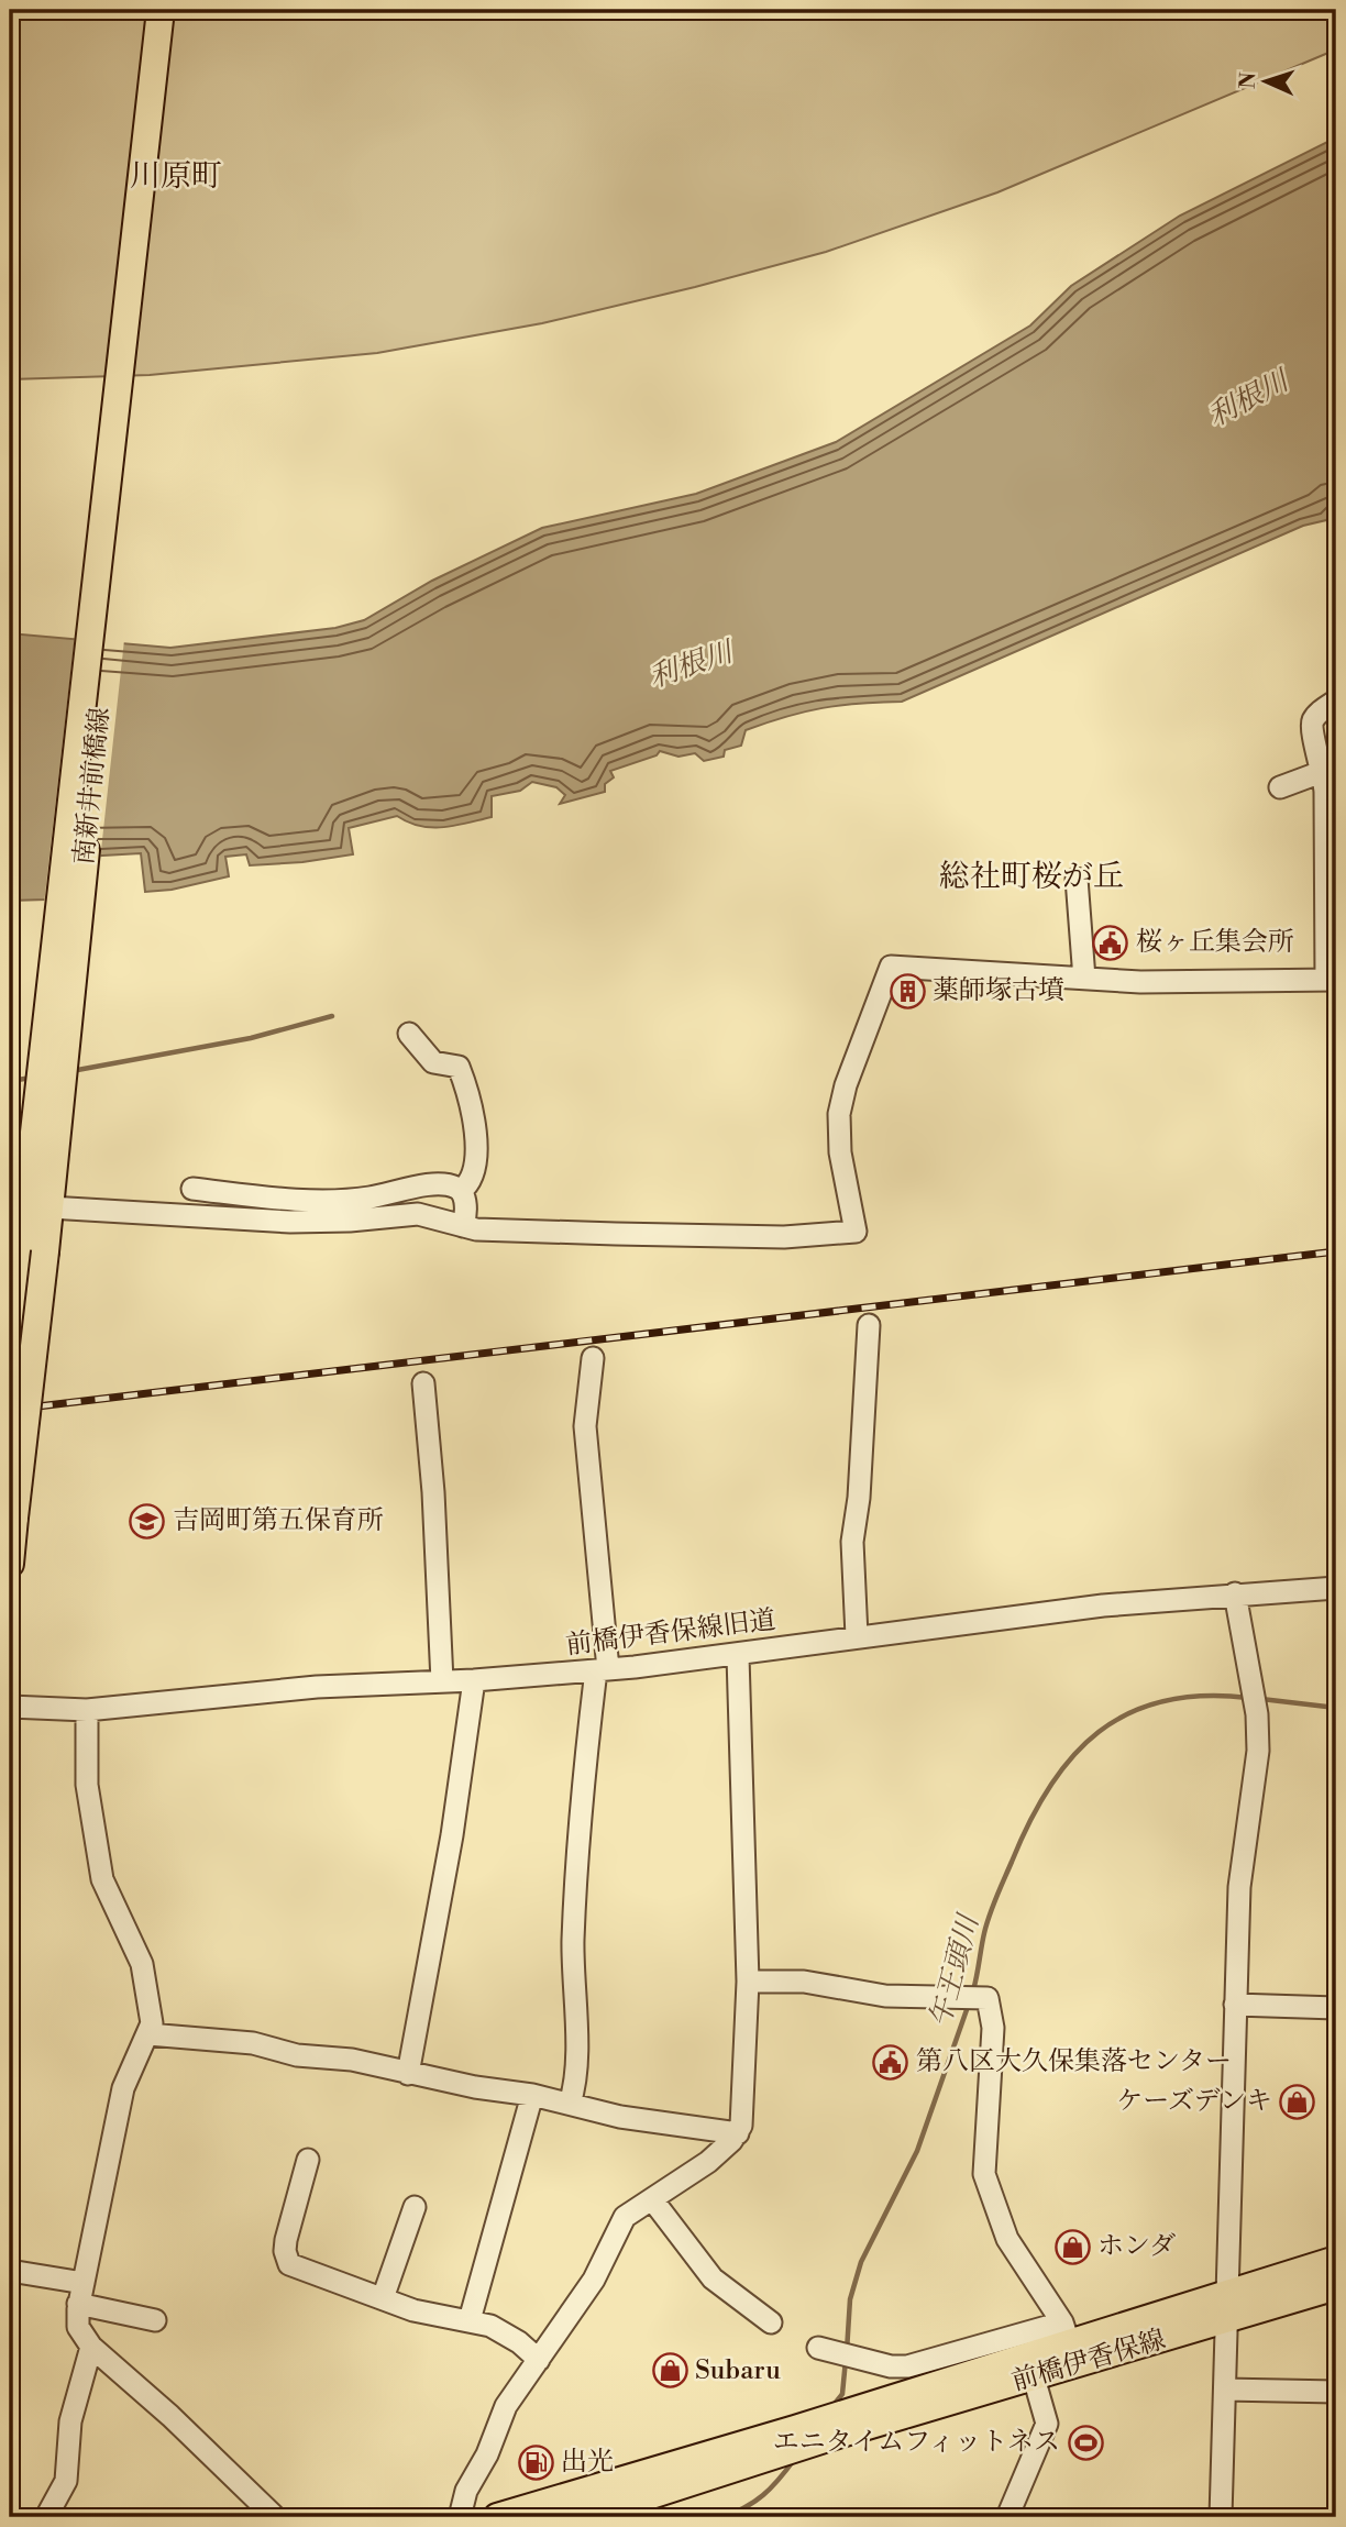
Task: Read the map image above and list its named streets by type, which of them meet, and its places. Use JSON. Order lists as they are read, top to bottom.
{
  "streets": {
    "main road": ["南新井前橋線", "前橋伊香保線"],
    "street": ["前橋伊香保線旧道"]
  },
  "districts": ["川原町", "総社町桜が丘"],
  "water": ["利根川", "午王頭川"],
  "places": {
    "public building": ["桜ヶ丘集会所", "第八区大久保集落センター"],
    "building": ["薬師塚古墳"],
    "school or university": ["吉岡町第五保育所"],
    "shop": ["ケーズデンキ", "ホンダ", "Subaru"],
    "sports": ["エニタイムフィットネス"],
    "fuel station": ["出光"]
  },
  "north": "left"
}
